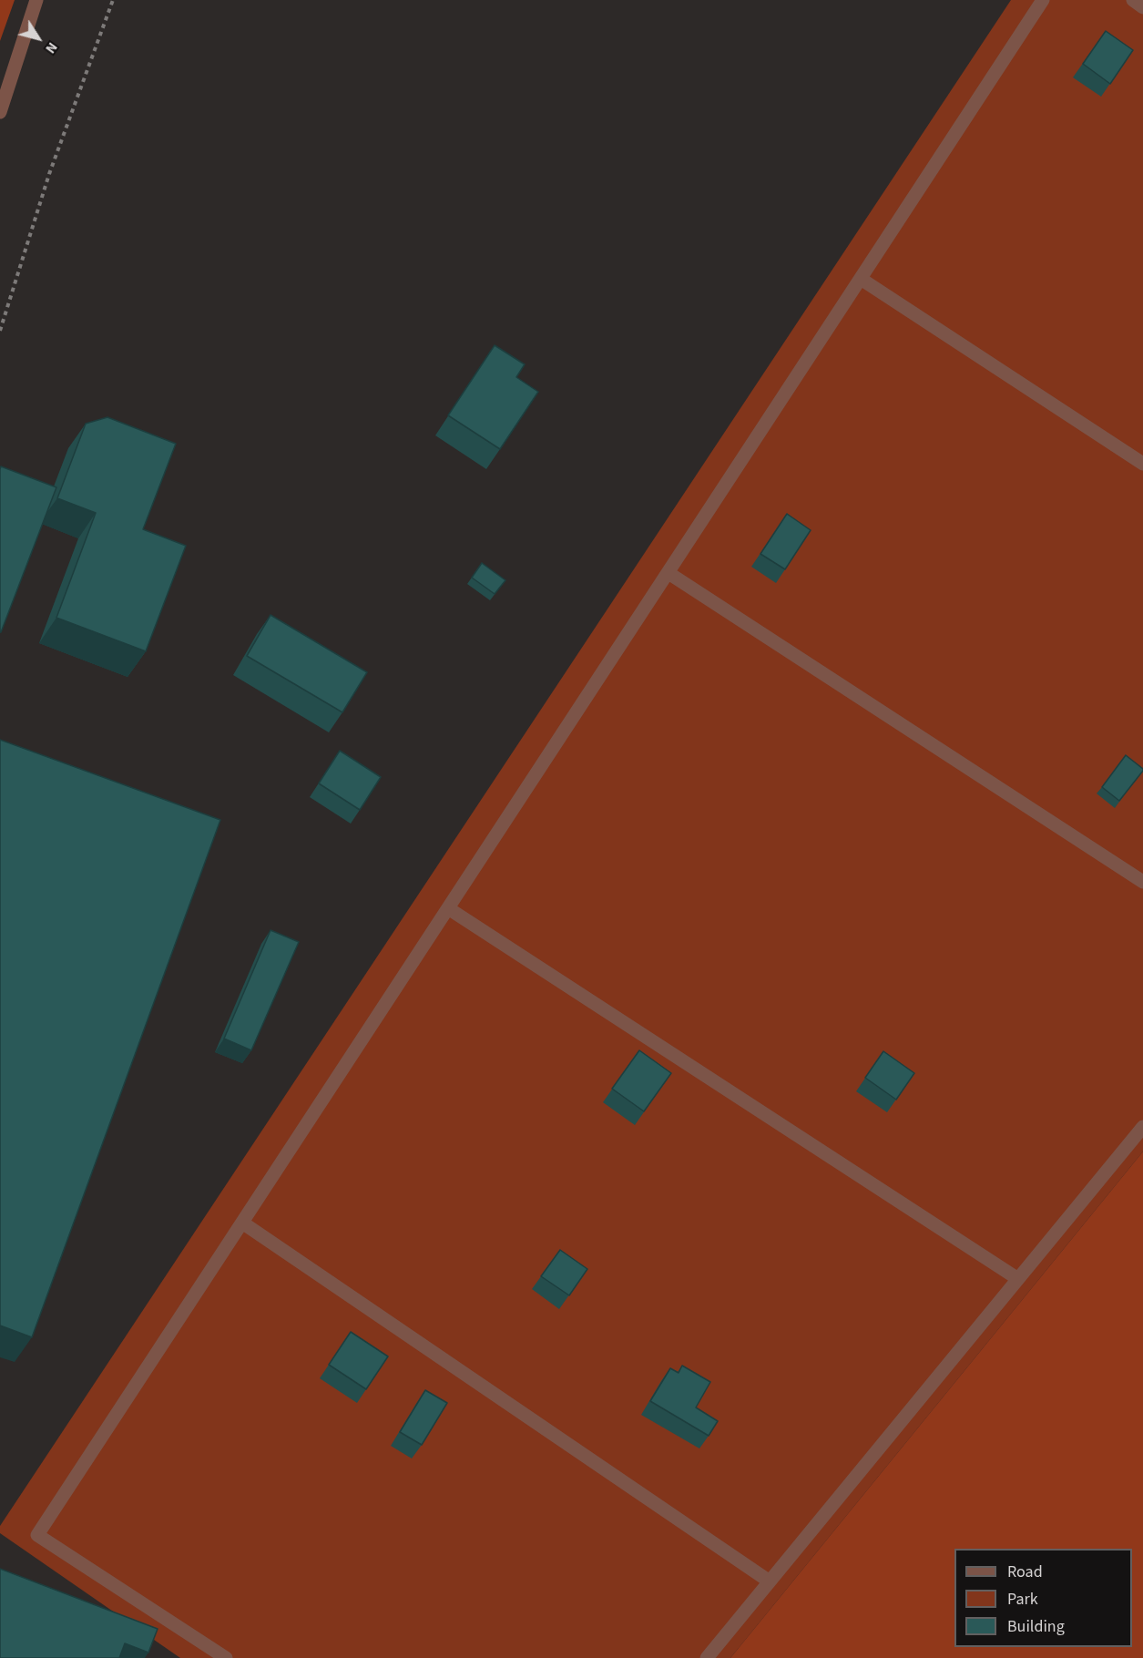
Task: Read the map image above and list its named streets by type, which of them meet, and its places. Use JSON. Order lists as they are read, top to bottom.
{
  "legend": ["Road", "Park", "Building"],
  "north": "bottom right"
}
